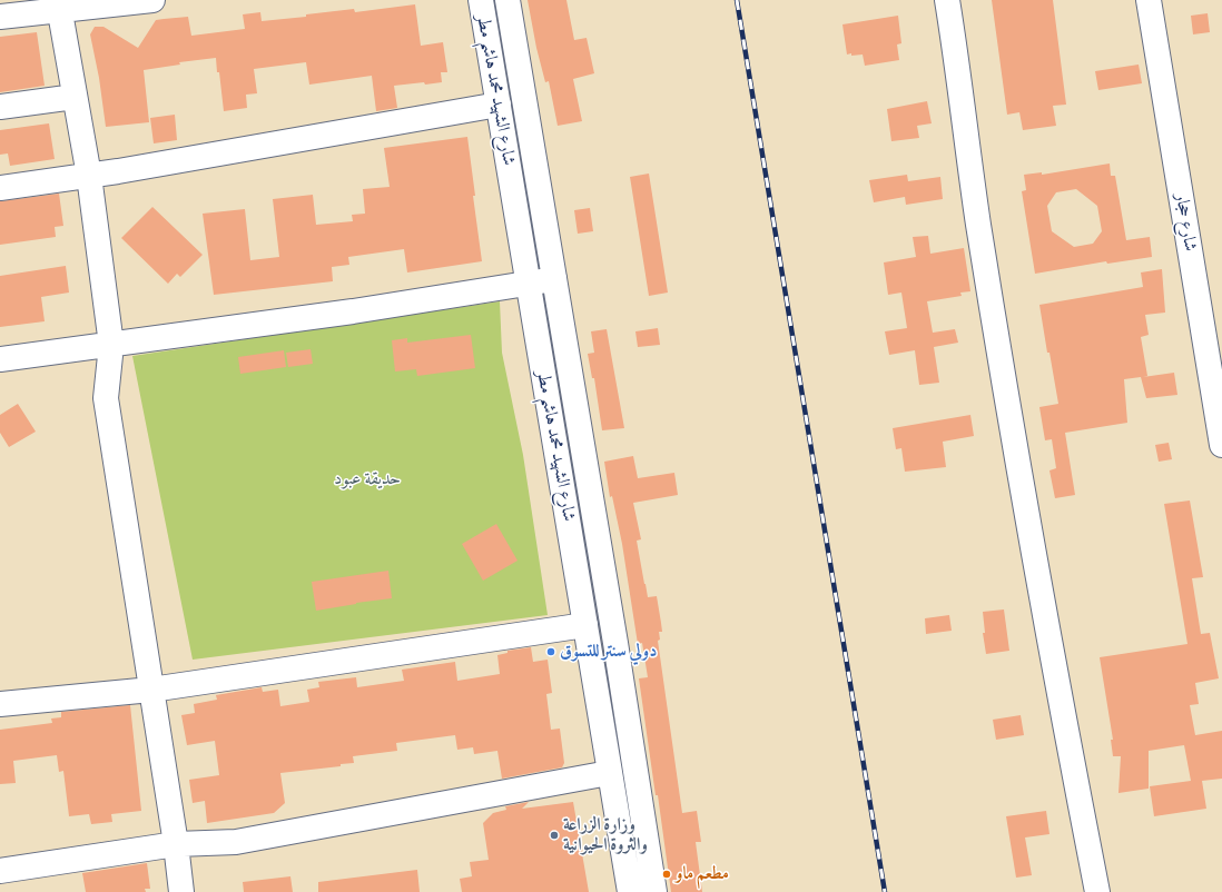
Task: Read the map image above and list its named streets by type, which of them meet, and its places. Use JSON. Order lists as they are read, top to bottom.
{
  "streets": {
    "street": ["شارع الشهيد محمد هاشم مطر", "شارع حجار"]
  },
  "parks": ["حديقة عبود"],
  "places": ["دولي سنتر للتسوق", "وزارة الزراعة والثروة الحيوانية", "مطعم ماو"]
}
